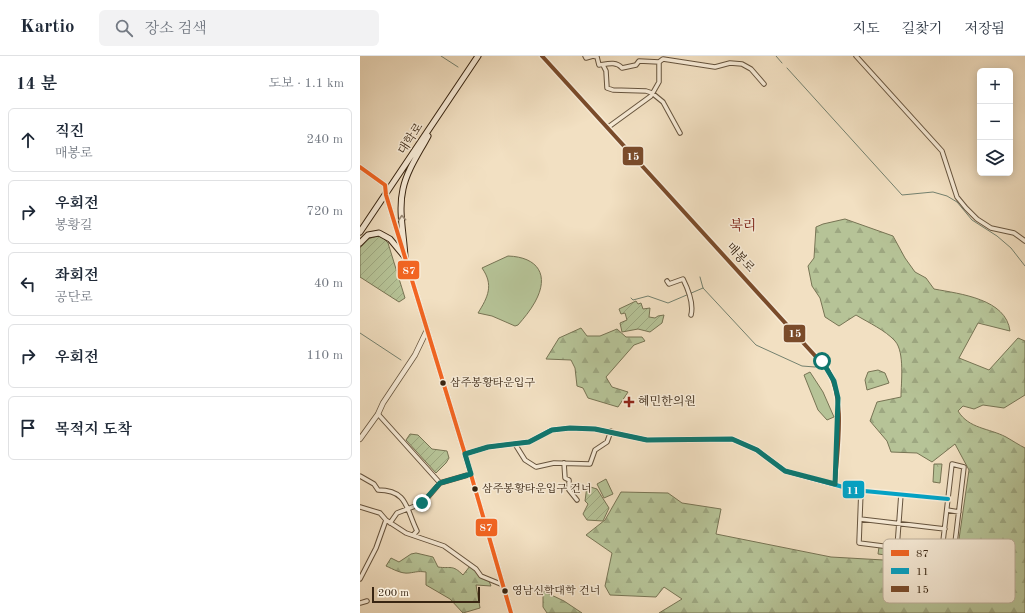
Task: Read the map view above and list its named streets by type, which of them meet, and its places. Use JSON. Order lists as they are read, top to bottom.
{
  "streets": {
    "main road": ["대학로"],
    "street": ["매봉로"]
  },
  "districts": ["북리"],
  "places": {
    "other": ["삼주봉황타운입구", "삼주봉황타운입구 건너", "영남신학대학 건너"],
    "health": ["혜민한의원"]
  },
  "lines": ["transit line 15", "transit line 87", "transit line 11"],
  "legend": ["87", "11", "15"],
  "scale_bar": "200 m",
  "page": {
    "header": "Kartio",
    "search": "장소 검색",
    "nav": ["지도", "길찾기", "저장됨"],
    "heading": ["14 분", "도보 · 1.1 km"],
    "map_buttons": ["+", "−"],
    "list": [
      ["직진", "매봉로", "240 m"],
      ["우회전", "봉황길", "720 m"],
      ["좌회전", "공단로", "40 m"],
      ["우회전", "110 m"],
      "목적지 도착"
    ],
    "scale": "200 m"
  }
}
